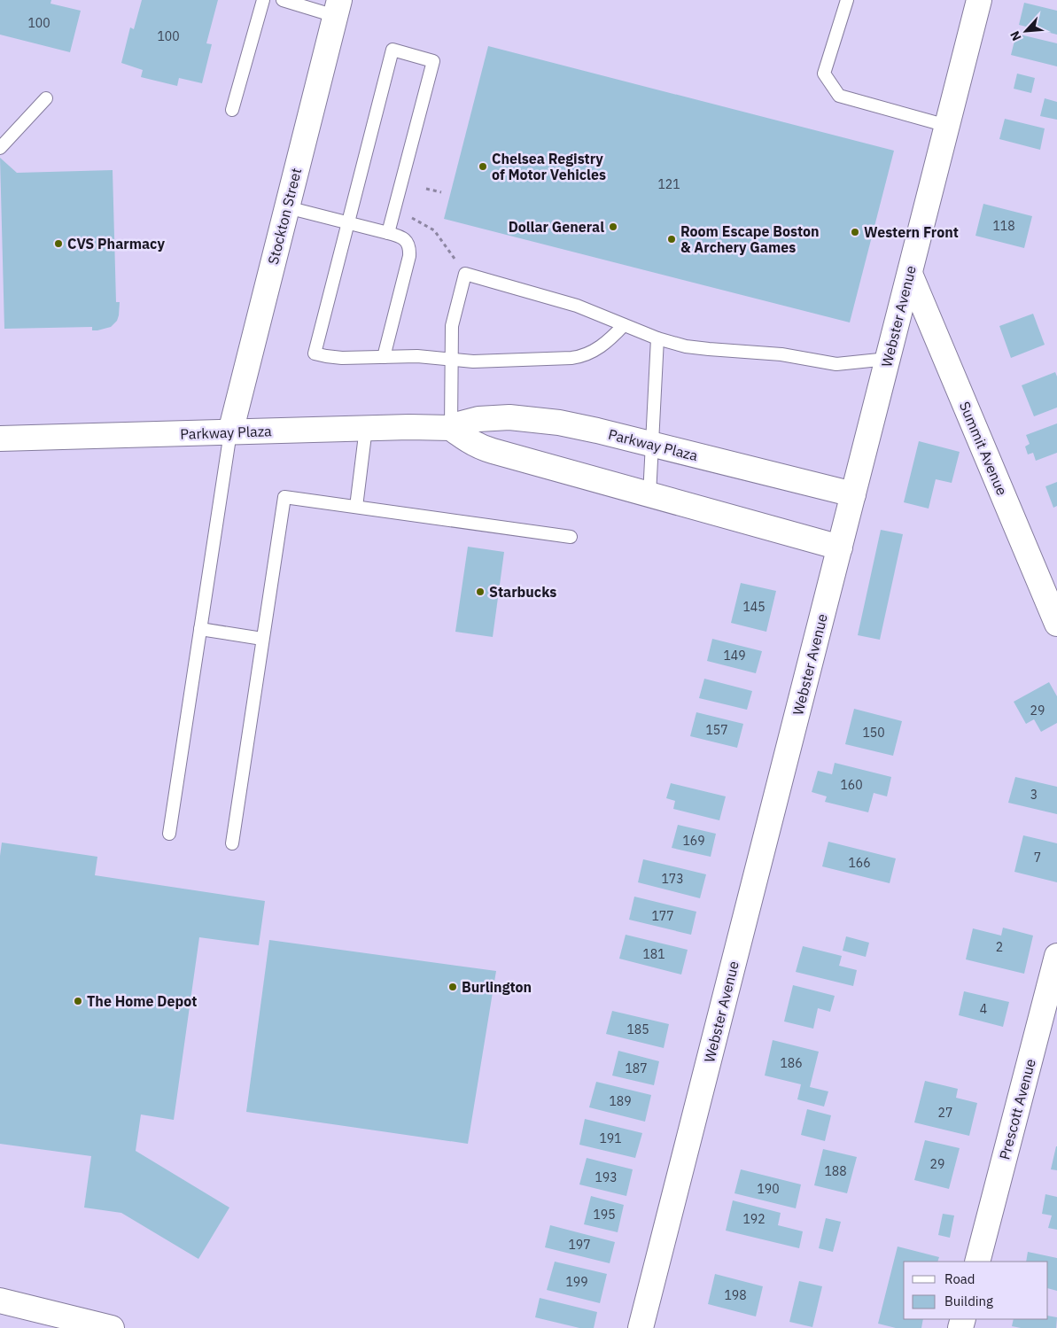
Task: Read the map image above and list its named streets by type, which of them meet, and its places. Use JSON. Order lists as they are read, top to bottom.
{
  "streets": {
    "street": [
      "Stockton Street",
      "Webster Avenue",
      "Parkway Plaza",
      "Summit Avenue",
      "Prescott Avenue"
    ]
  },
  "crossings": [
    ["Stockton Street", "Parkway Plaza"],
    ["Webster Avenue", "Parkway Plaza"],
    ["Webster Avenue", "Summit Avenue"]
  ],
  "places": [
    "Chelsea Registry of Motor Vehicles",
    "Dollar General",
    "Western Front",
    "Room Escape Boston & Archery Games",
    "CVS Pharmacy",
    "Starbucks",
    "Burlington",
    "The Home Depot"
  ],
  "house_numbers": [
    "100",
    "100",
    "121",
    "118",
    "145",
    "149",
    "29",
    "157",
    "150",
    "160",
    "3",
    "169",
    "7",
    "166",
    "173",
    "177",
    "2",
    "181",
    "4",
    "185",
    "186",
    "187",
    "189",
    "27",
    "191",
    "29",
    "188",
    "193",
    "190",
    "195",
    "192",
    "197",
    "199",
    "198"
  ],
  "legend": ["Road", "Building"],
  "north": "bottom left"
}
